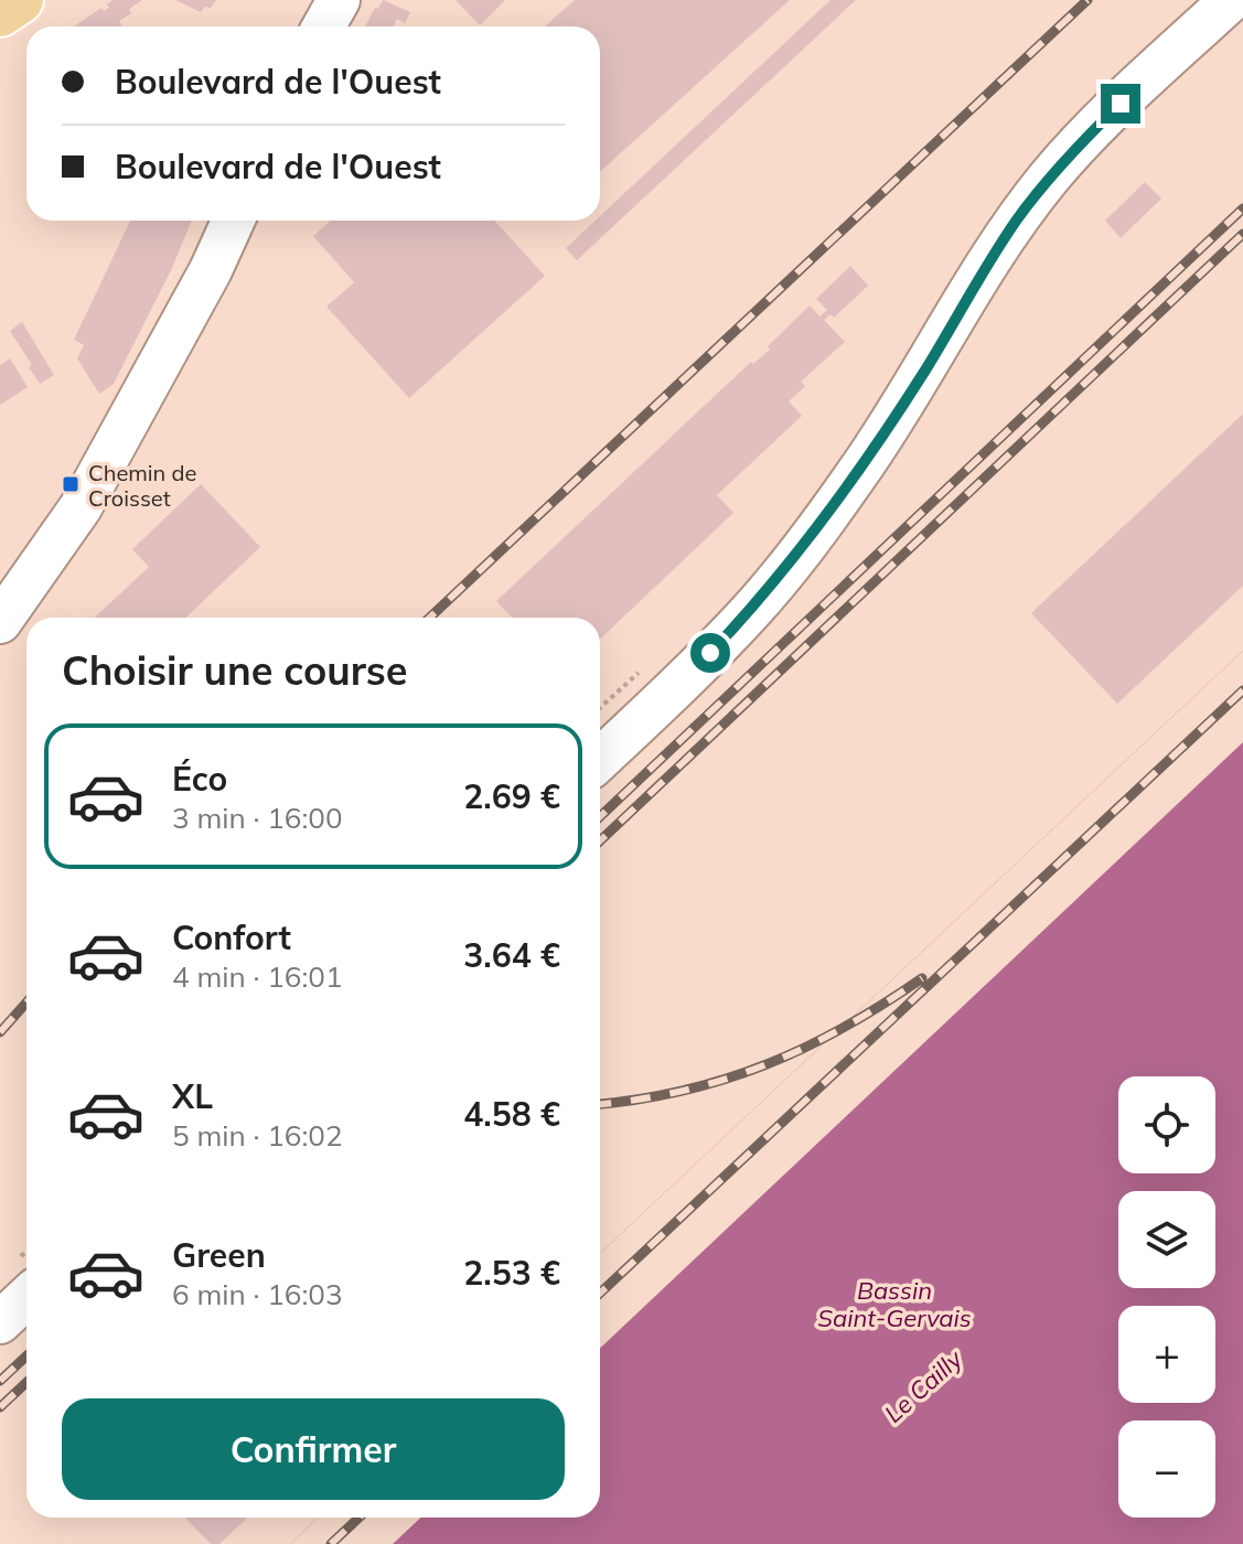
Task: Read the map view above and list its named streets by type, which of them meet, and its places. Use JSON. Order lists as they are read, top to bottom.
{
  "water": ["Bassin Saint-Gervais", "Le Cailly"],
  "places": {
    "transit": ["Chemin de Croisset"]
  },
  "page": {
    "banner": ["Boulevard de l'Ouest", "Boulevard de l'Ouest"],
    "heading": "Choisir une course",
    "list": [
      {
        "name": "Éco",
        "note": "3 min · 16:00",
        "value": "2.69 €"
      },
      {
        "name": "Confort",
        "note": "4 min · 16:01",
        "value": "3.64 €"
      },
      {
        "name": "XL",
        "note": "5 min · 16:02",
        "value": "4.58 €"
      },
      {
        "name": "Green",
        "note": "6 min · 16:03",
        "value": "2.53 €"
      }
    ],
    "map_buttons": ["+", "−"],
    "buttons": "Confirmer"
  }
}
